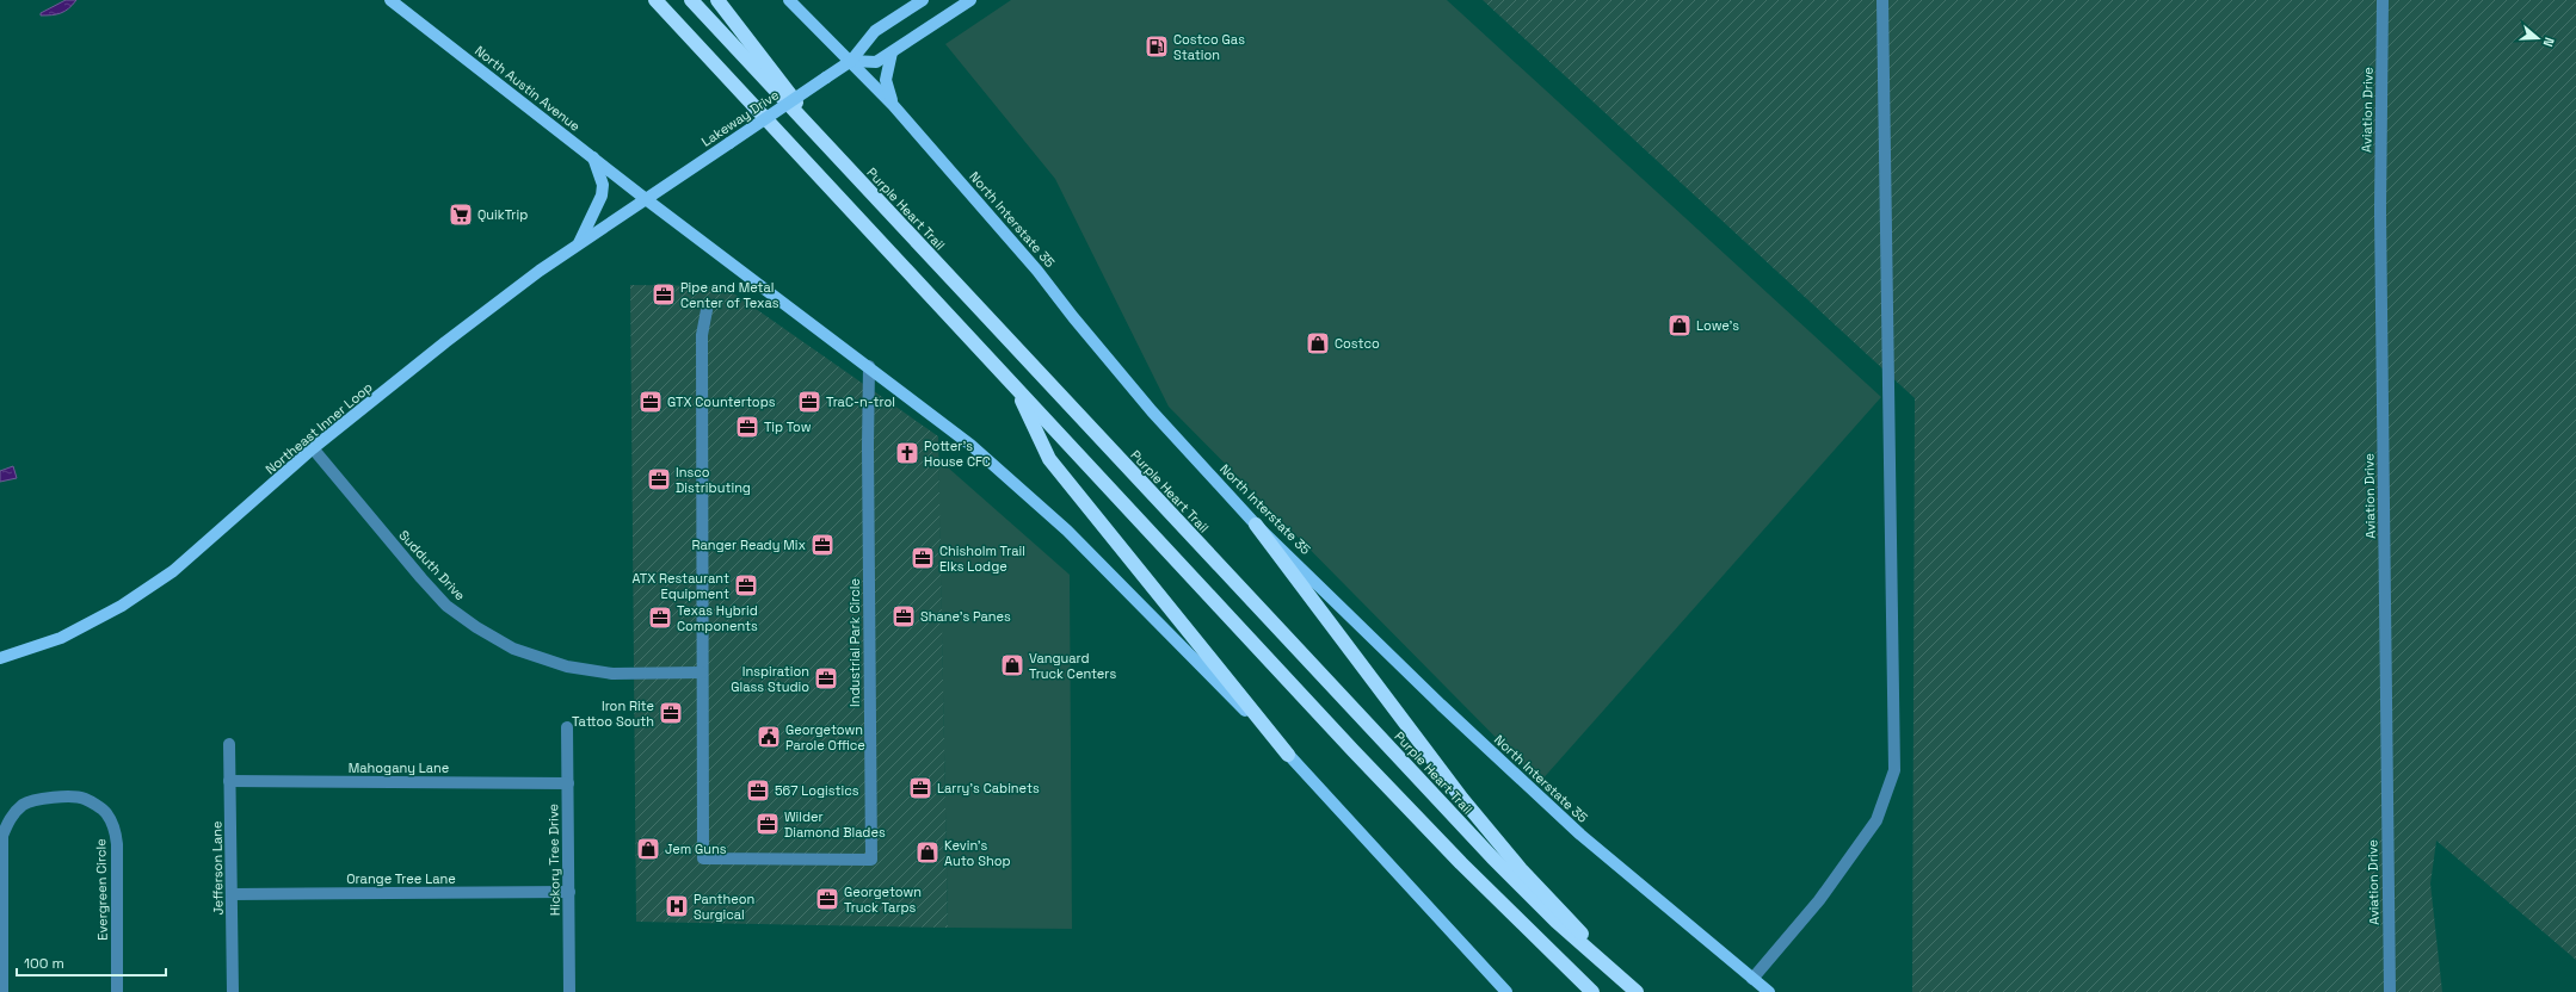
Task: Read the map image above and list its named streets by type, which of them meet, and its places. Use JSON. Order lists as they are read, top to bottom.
{
  "streets": {
    "highway": ["Purple Heart Trail"],
    "main road": [
      "North Austin Avenue",
      "Lakeway Drive",
      "North Interstate 35",
      "Northeast Inner Loop"
    ],
    "street": [
      "Aviation Drive",
      "Sudduth Drive",
      "Industrial Park Circle",
      "Mahogany Lane",
      "Hickory Tree Drive",
      "Jefferson Lane",
      "Orange Tree Lane",
      "Evergreen Circle"
    ]
  },
  "crossings": [
    ["North Austin Avenue", "Lakeway Drive"],
    ["North Austin Avenue", "Northeast Inner Loop"],
    ["Lakeway Drive", "North Interstate 35"],
    ["Lakeway Drive", "Northeast Inner Loop"],
    ["Northeast Inner Loop", "Sudduth Drive"],
    ["Sudduth Drive", "Industrial Park Circle"],
    ["Mahogany Lane", "Hickory Tree Drive"],
    ["Mahogany Lane", "Jefferson Lane"],
    ["Hickory Tree Drive", "Orange Tree Lane"],
    ["Jefferson Lane", "Orange Tree Lane"]
  ],
  "places": {
    "fuel station": ["Costco Gas Station"],
    "supermarket": ["QuikTrip"],
    "office": [
      "Pipe and Metal Center of Texas",
      "GTX Countertops",
      "TraC-n-trol",
      "Tip Tow",
      "Insco Distributing",
      "Ranger Ready Mix",
      "Chisholm Trail Elks Lodge",
      "ATX Restaurant Equipment",
      "Shane’s Panes",
      "Texas Hybrid Components",
      "Inspiration Glass Studio",
      "Iron Rite Tattoo South",
      "Larry's Cabinets",
      "567 Logistics",
      "Wilder Diamond Blades",
      "Georgetown Truck Tarps"
    ],
    "shop": [
      "Lowe's",
      "Costco",
      "Vanguard Truck Centers",
      "Jem Guns",
      "Kevin's Auto Shop"
    ],
    "church": ["Potter's House CFC"],
    "public building": ["Georgetown Parole Office"],
    "hospital": ["Pantheon Surgical"]
  },
  "scale_bar": "100 m",
  "north": "right"
}
